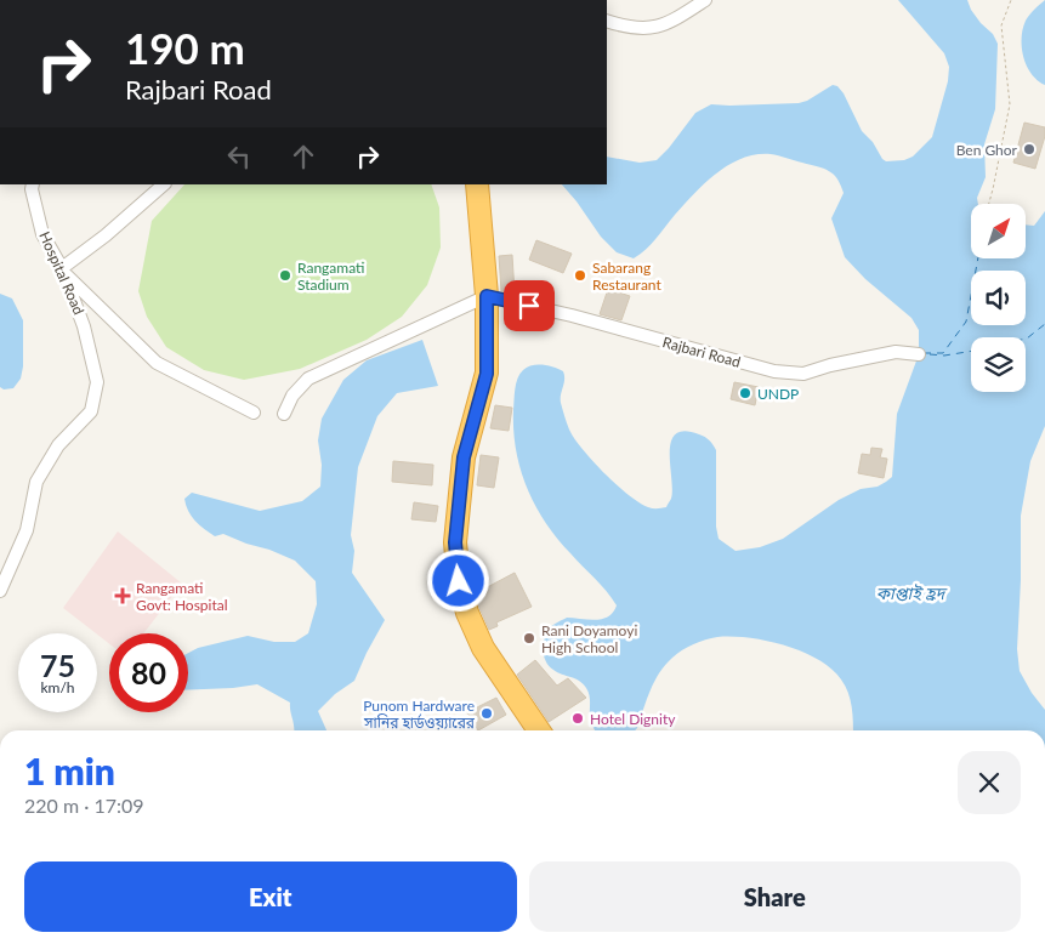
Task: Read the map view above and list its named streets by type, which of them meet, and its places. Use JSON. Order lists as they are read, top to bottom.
{
  "streets": {
    "street": ["Hospital Road", "Rajbari Road"]
  },
  "water": ["কাপ্তাই হ্রদ"],
  "places": {
    "other": [
      "Ben Ghor",
      "Rangamati Stadium",
      "Sabarang Restaurant",
      "UNDP",
      "Rani Doyamoyi High School",
      "Punom Hardware সানির হার্ডওয়্যারের",
      "Hotel Dignity"
    ],
    "health": ["Rangamati Govt: Hospital"]
  },
  "north": "top right",
  "page": {
    "turn": ["190 m", "Rajbari Road"],
    "speed": "75 km/h",
    "limit": "80",
    "heading": ["1 min", "220 m · 17:09"],
    "buttons": ["Exit", "Share"]
  }
}
